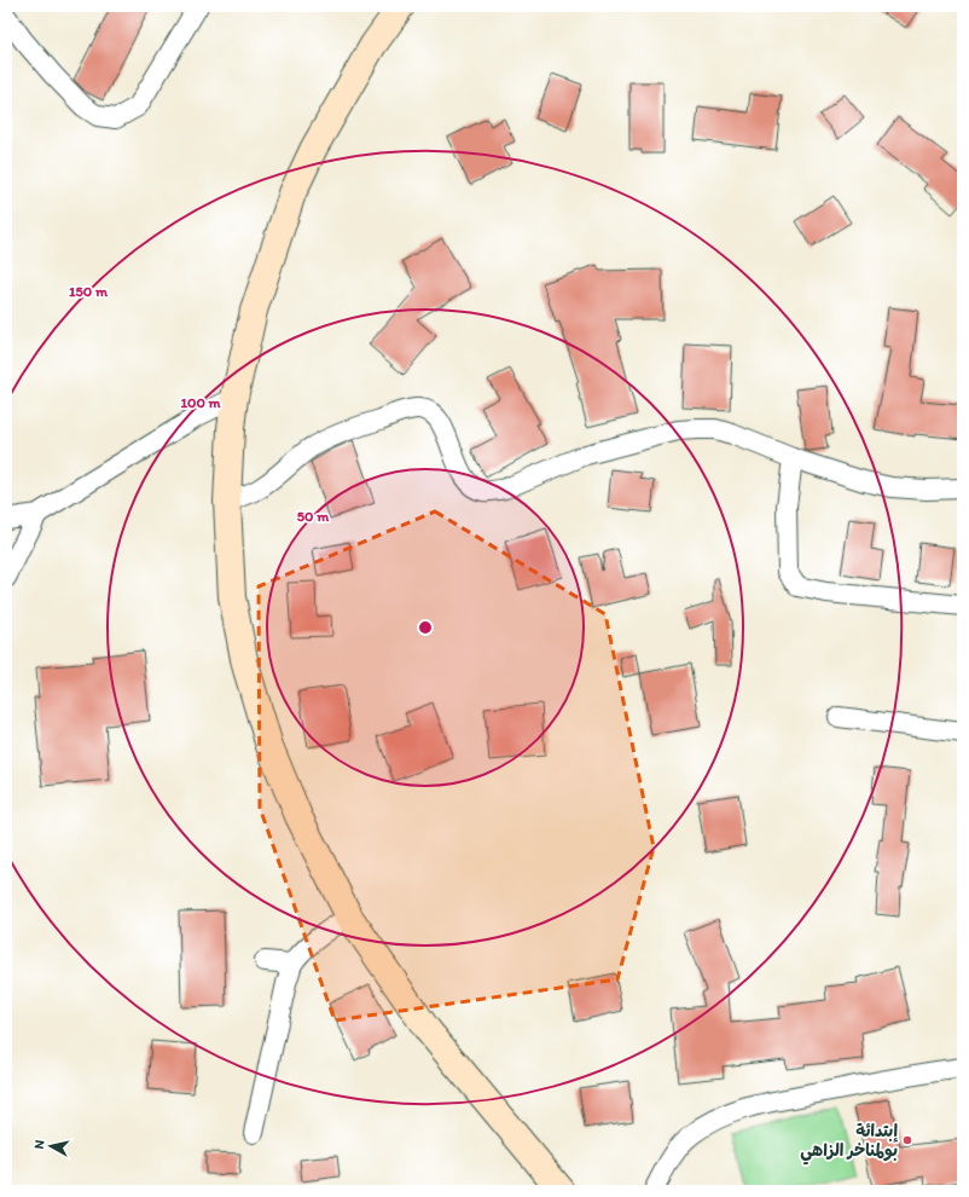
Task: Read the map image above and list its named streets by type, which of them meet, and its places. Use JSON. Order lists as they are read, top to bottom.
{
  "places": ["إبتدائة بولمناخر الزاهي"],
  "north": "left",
  "rings": ["150 m", "100 m", "50 m"]
}
